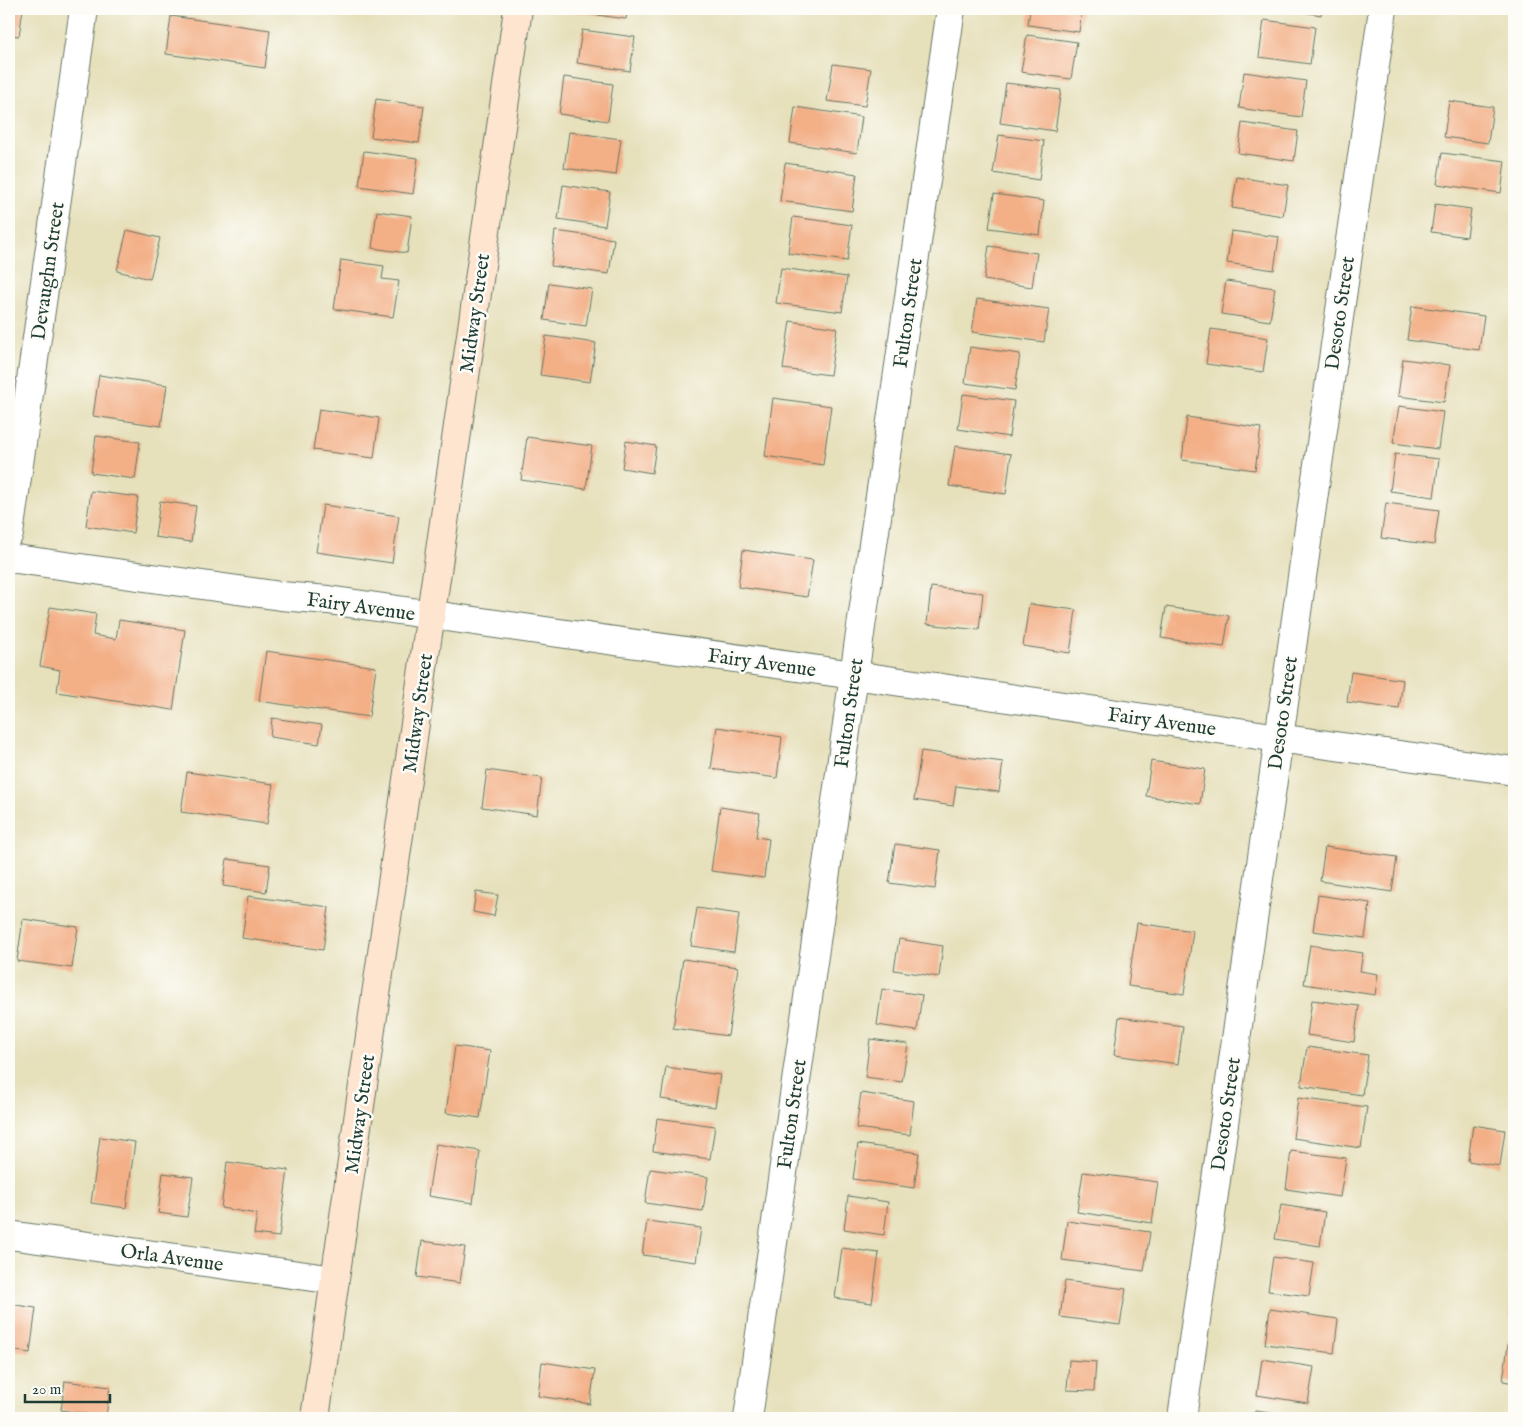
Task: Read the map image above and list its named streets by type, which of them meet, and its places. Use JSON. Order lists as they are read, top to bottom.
{
  "streets": {
    "street": [
      "Devaughn Street",
      "Midway Street",
      "Fulton Street",
      "Desoto Street",
      "Fairy Avenue",
      "Orla Avenue"
    ]
  },
  "crossings": [
    ["Midway Street", "Fairy Avenue"],
    ["Midway Street", "Orla Avenue"],
    ["Fulton Street", "Fairy Avenue"],
    ["Desoto Street", "Fairy Avenue"]
  ],
  "scale_bar": "20 m"
}
